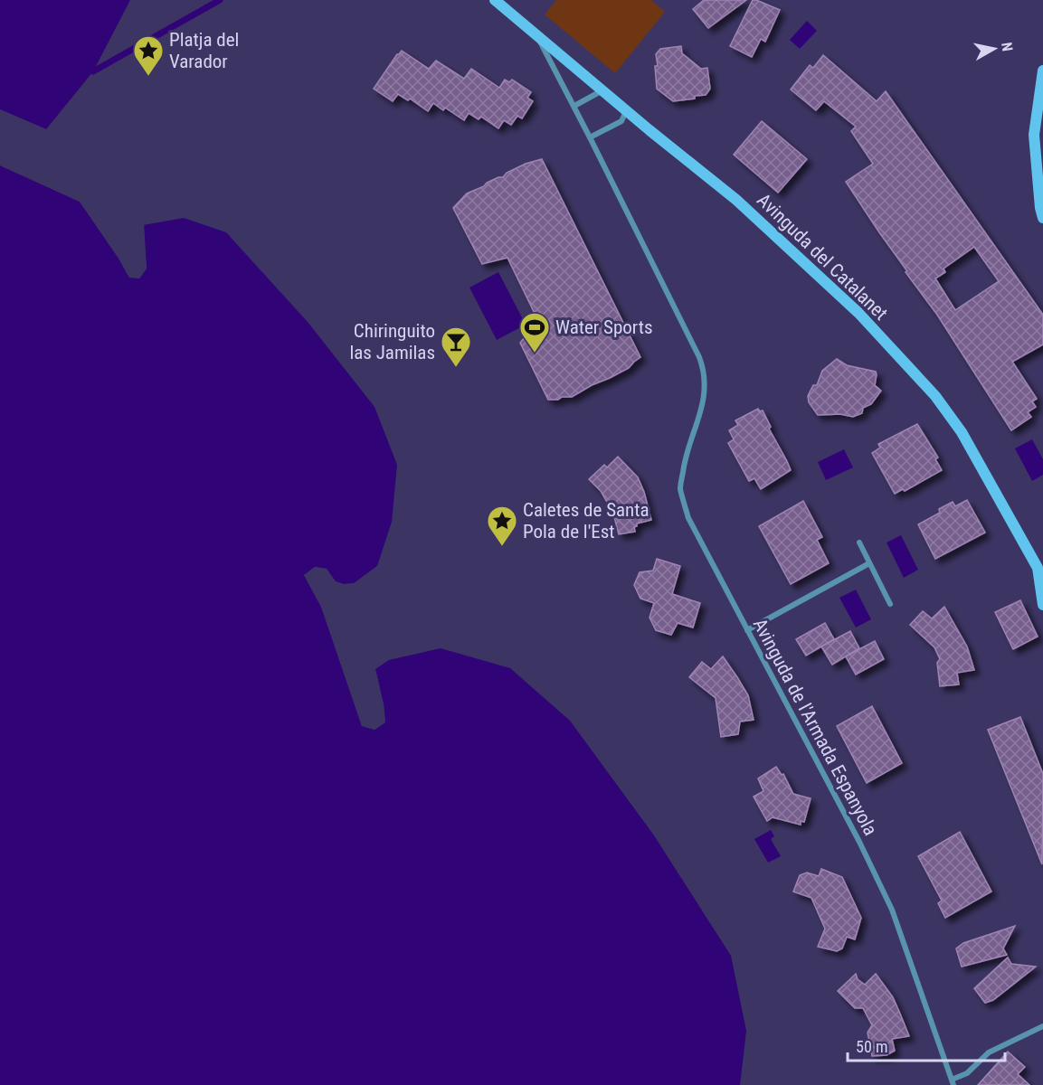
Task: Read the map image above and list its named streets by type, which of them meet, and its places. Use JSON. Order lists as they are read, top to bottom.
{
  "streets": {
    "street": ["Avinguda del Catalanet", "Avinguda de l'Armada Espanyola"]
  },
  "places": {
    "place": ["Platja del Varador", "Caletes de Santa Pola de l'Est"],
    "sports": ["Water Sports"],
    "bar": ["Chiringuito las Jamilas"]
  },
  "scale_bar": "50 m",
  "north": "right"
}
